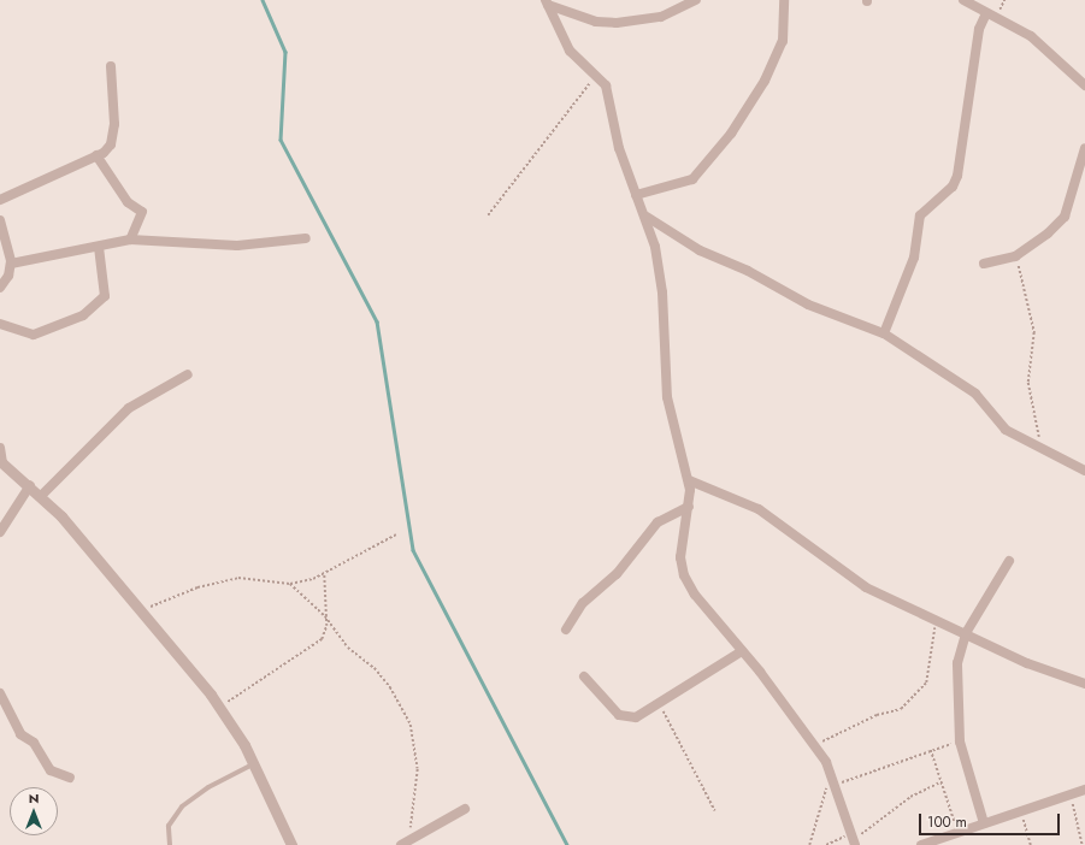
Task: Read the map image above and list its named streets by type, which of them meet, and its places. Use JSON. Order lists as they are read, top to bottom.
{
  "scale_bar": "100 m",
  "north": "top"
}
